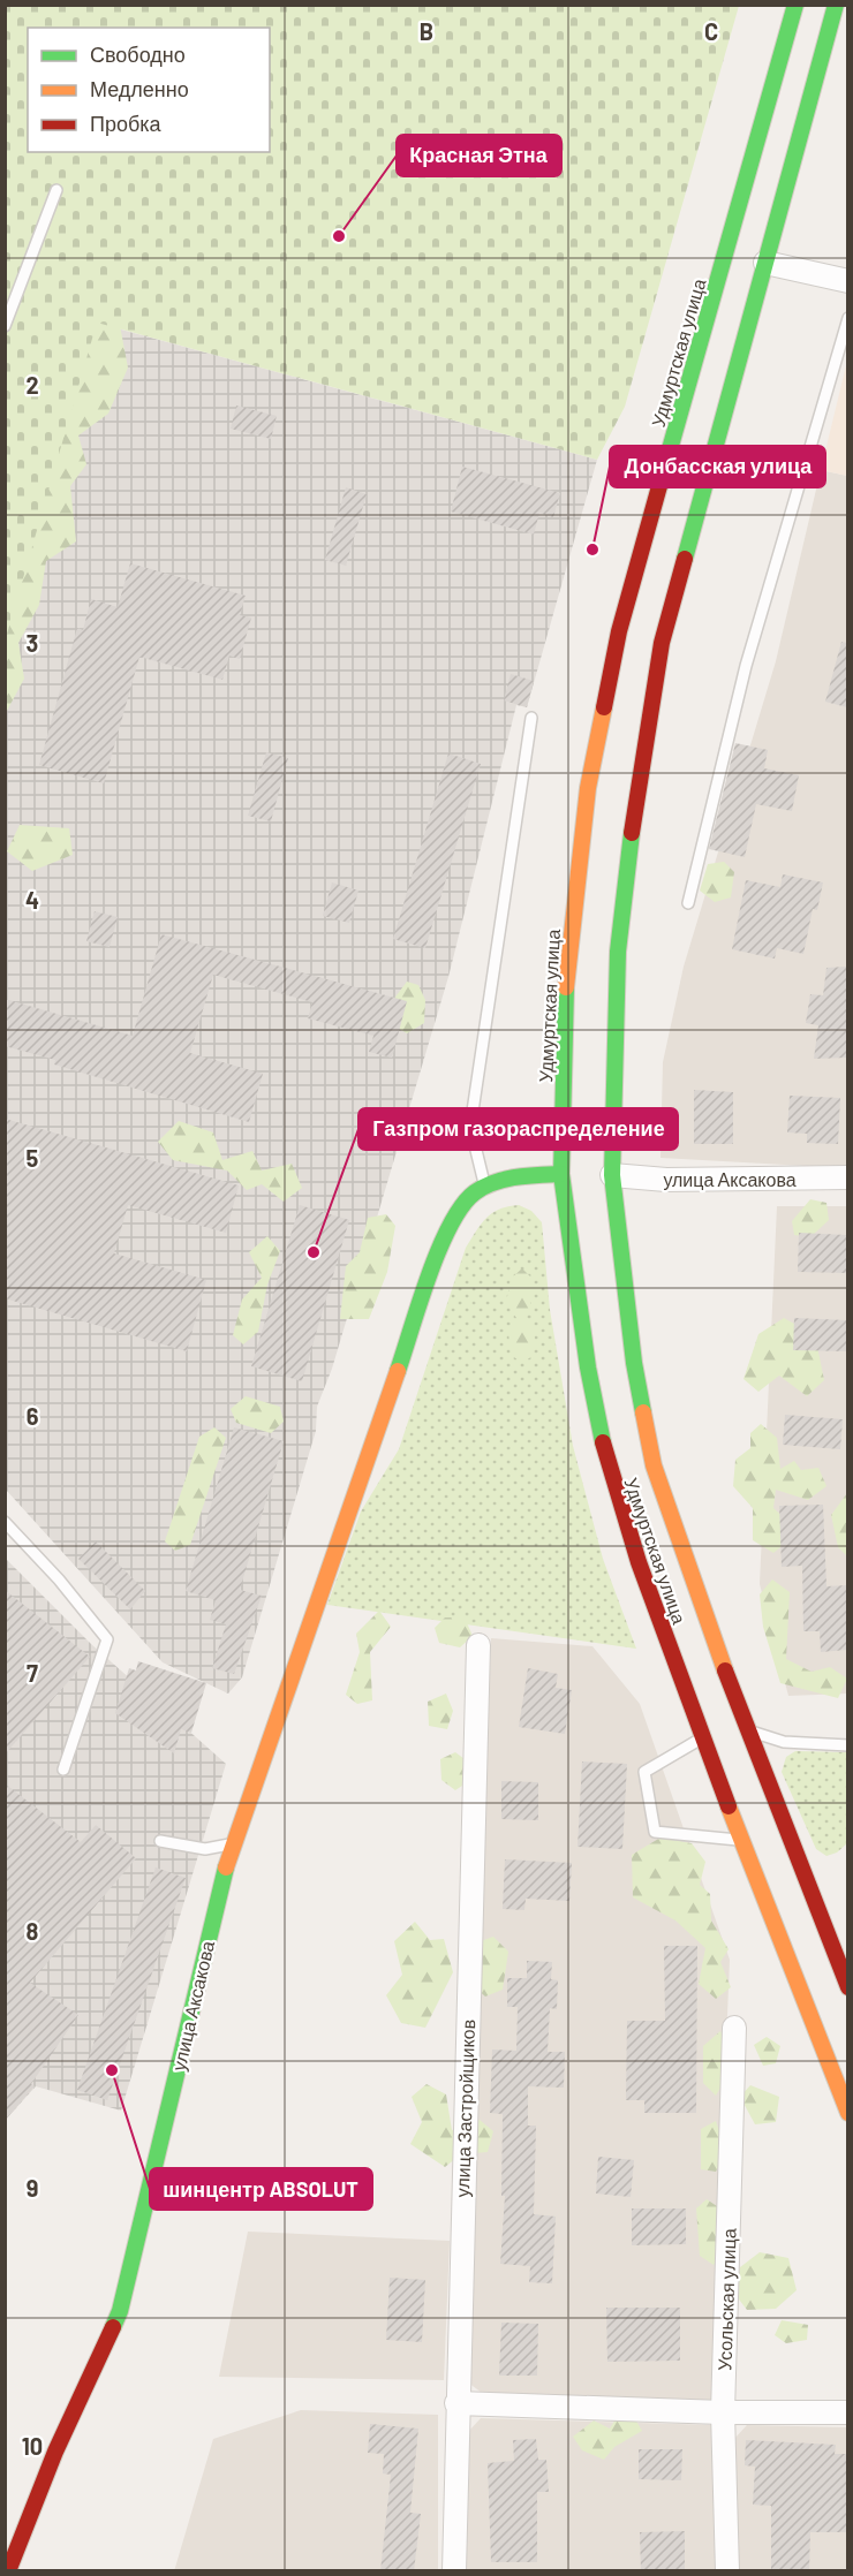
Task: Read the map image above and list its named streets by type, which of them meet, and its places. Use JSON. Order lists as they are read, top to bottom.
{
  "streets": {
    "main road": ["Удмуртская улица", "улица Аксакова"],
    "street": ["улица Застройщиков", "Усольская улица"]
  },
  "crossings": [
    ["Удмуртская улица", "улица Аксакова"]
  ],
  "places": [
    "Красная Этна",
    "Донбасская улица",
    "Газпром газораспределение",
    "шинцентр ABSOLUT"
  ],
  "legend": ["Свободно", "Медленно", "Пробка"],
  "grid": {
    "columns": ["B", "C"],
    "rows": [
      "2",
      "3",
      "4",
      "5",
      "6",
      "7",
      "8",
      "9",
      "10"
    ]
  }
}
